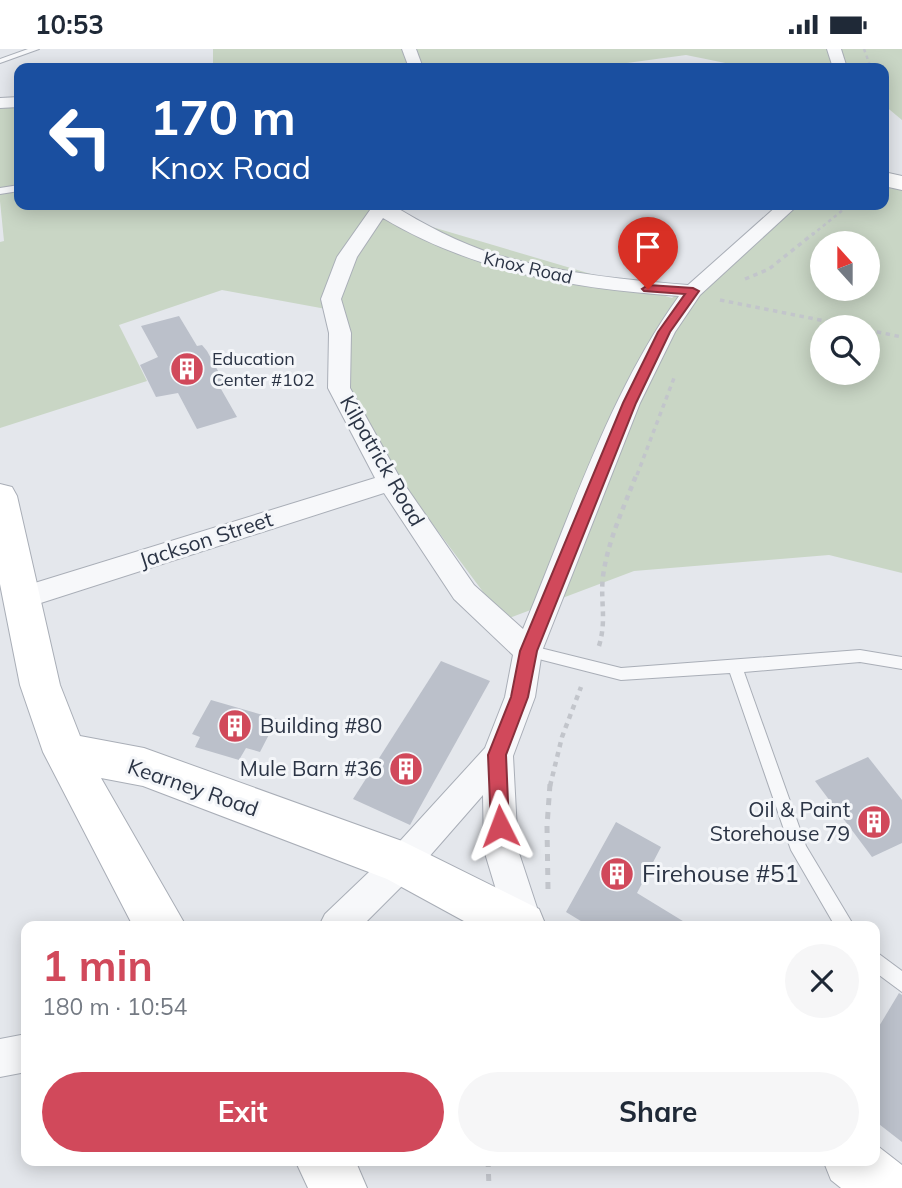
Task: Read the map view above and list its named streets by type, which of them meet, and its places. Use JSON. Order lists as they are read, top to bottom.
{
  "streets": {
    "street": [
      "Knox Road",
      "Kilpatrick Road",
      "Jackson Street",
      "Kearney Road"
    ]
  },
  "crossings": [
    ["Kilpatrick Road", "Jackson Street"]
  ],
  "places": {
    "building": [
      "Education Center #102",
      "Building #80",
      "Mule Barn #36",
      "Oil & Paint Storehouse 79",
      "Firehouse #51"
    ]
  },
  "north": "top",
  "page": {
    "status": "10:53",
    "turn": ["170 m", "Knox Road"],
    "heading": ["1 min", "180 m · 10:54"],
    "buttons": ["Exit", "Share"]
  }
}
